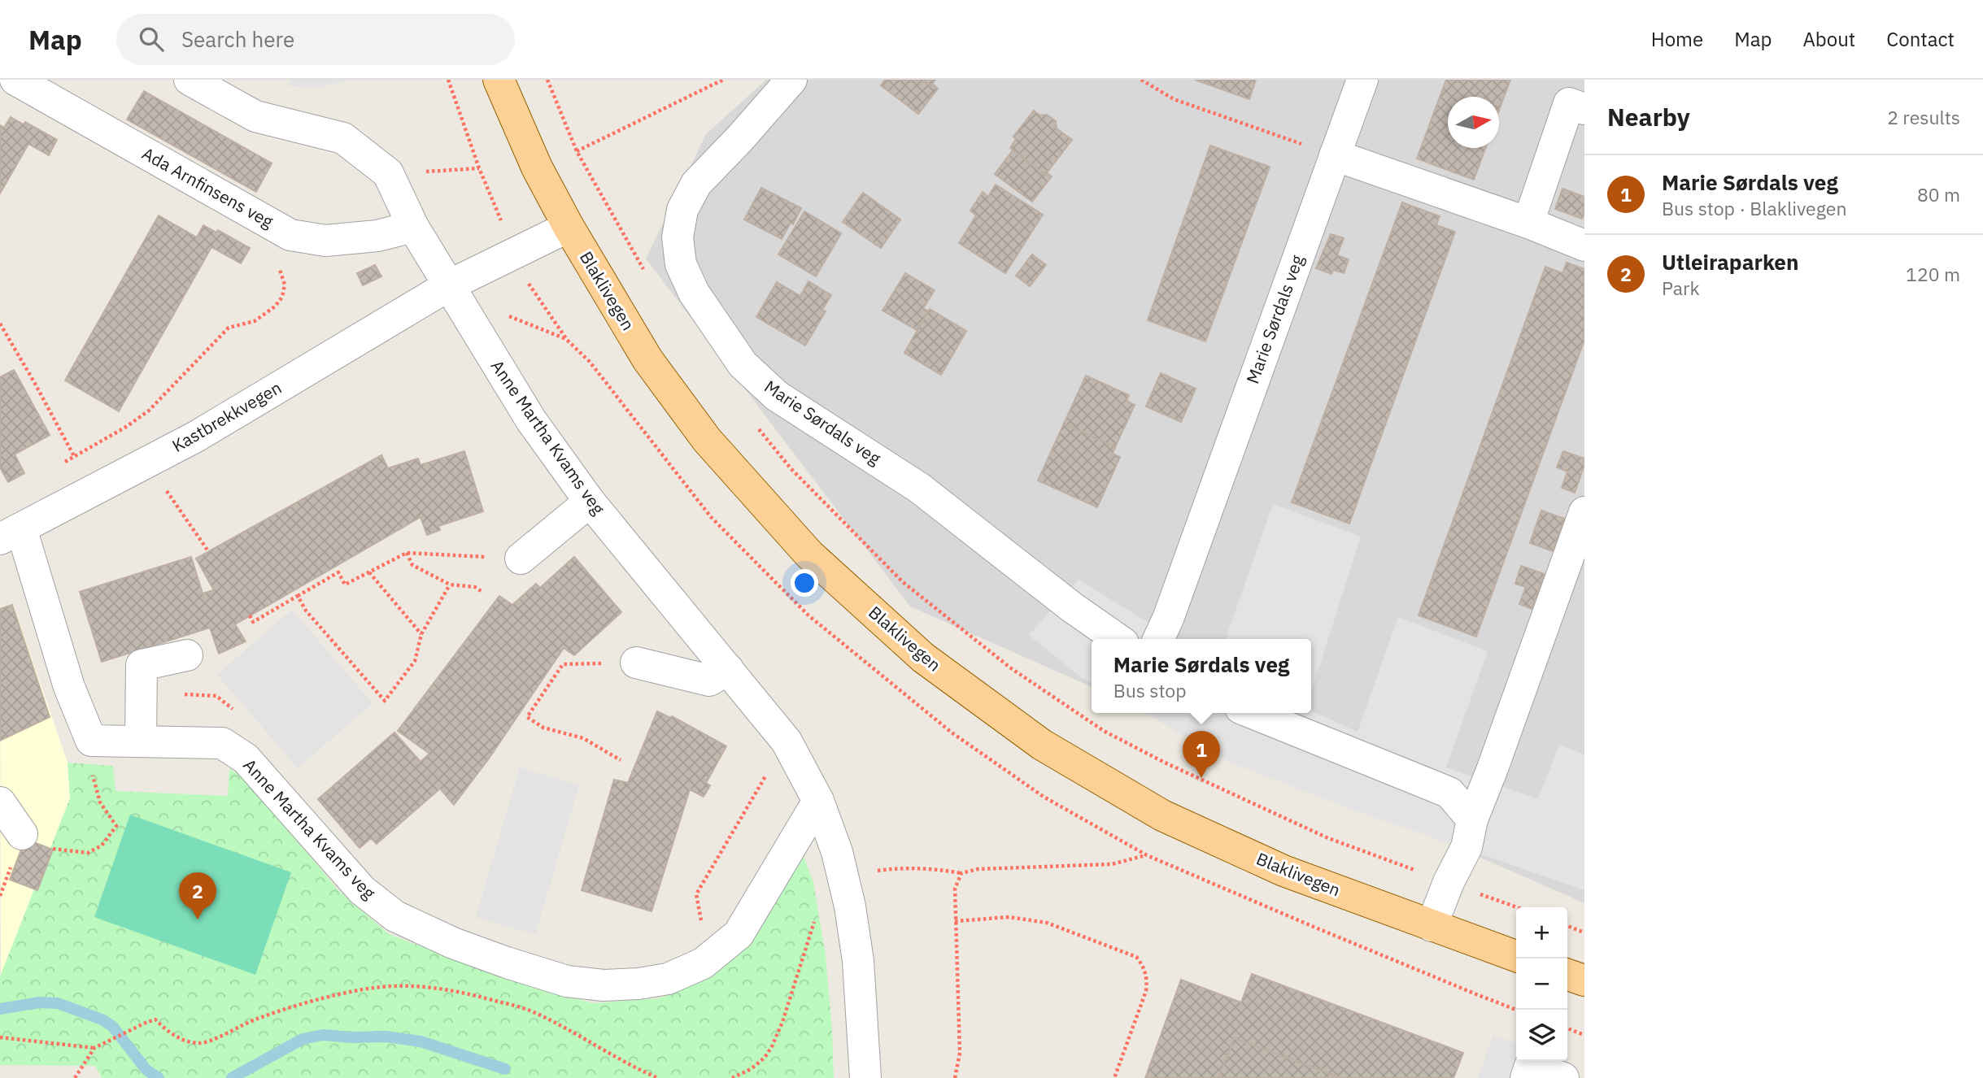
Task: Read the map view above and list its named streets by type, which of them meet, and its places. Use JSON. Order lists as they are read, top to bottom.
{
  "streets": {
    "main road": ["Blaklivegen"],
    "street": [
      "Ada Arnfinsens veg",
      "Marie Sørdals veg",
      "Kastbrekkvegen",
      "Anne Martha Kvams veg"
    ]
  },
  "crossings": [
    ["Blaklivegen", "Kastbrekkvegen"],
    ["Kastbrekkvegen", "Anne Martha Kvams veg"]
  ],
  "north": "right",
  "page": {
    "header": "Map",
    "search": "Search here",
    "nav": [
      "Home",
      "Map",
      "About",
      "Contact"
    ],
    "heading": ["Nearby", "2 results"],
    "list": [
      {
        "mark": "1",
        "name": "Marie Sørdals veg",
        "note": "Bus stop · Blaklivegen",
        "value": "80 m"
      },
      {
        "mark": "2",
        "name": "Utleiraparken",
        "note": "Park",
        "value": "120 m"
      }
    ],
    "popup": ["Marie Sørdals veg", "Bus stop"],
    "pins": ["1", "2"],
    "map_buttons": ["+", "−"]
  }
}
